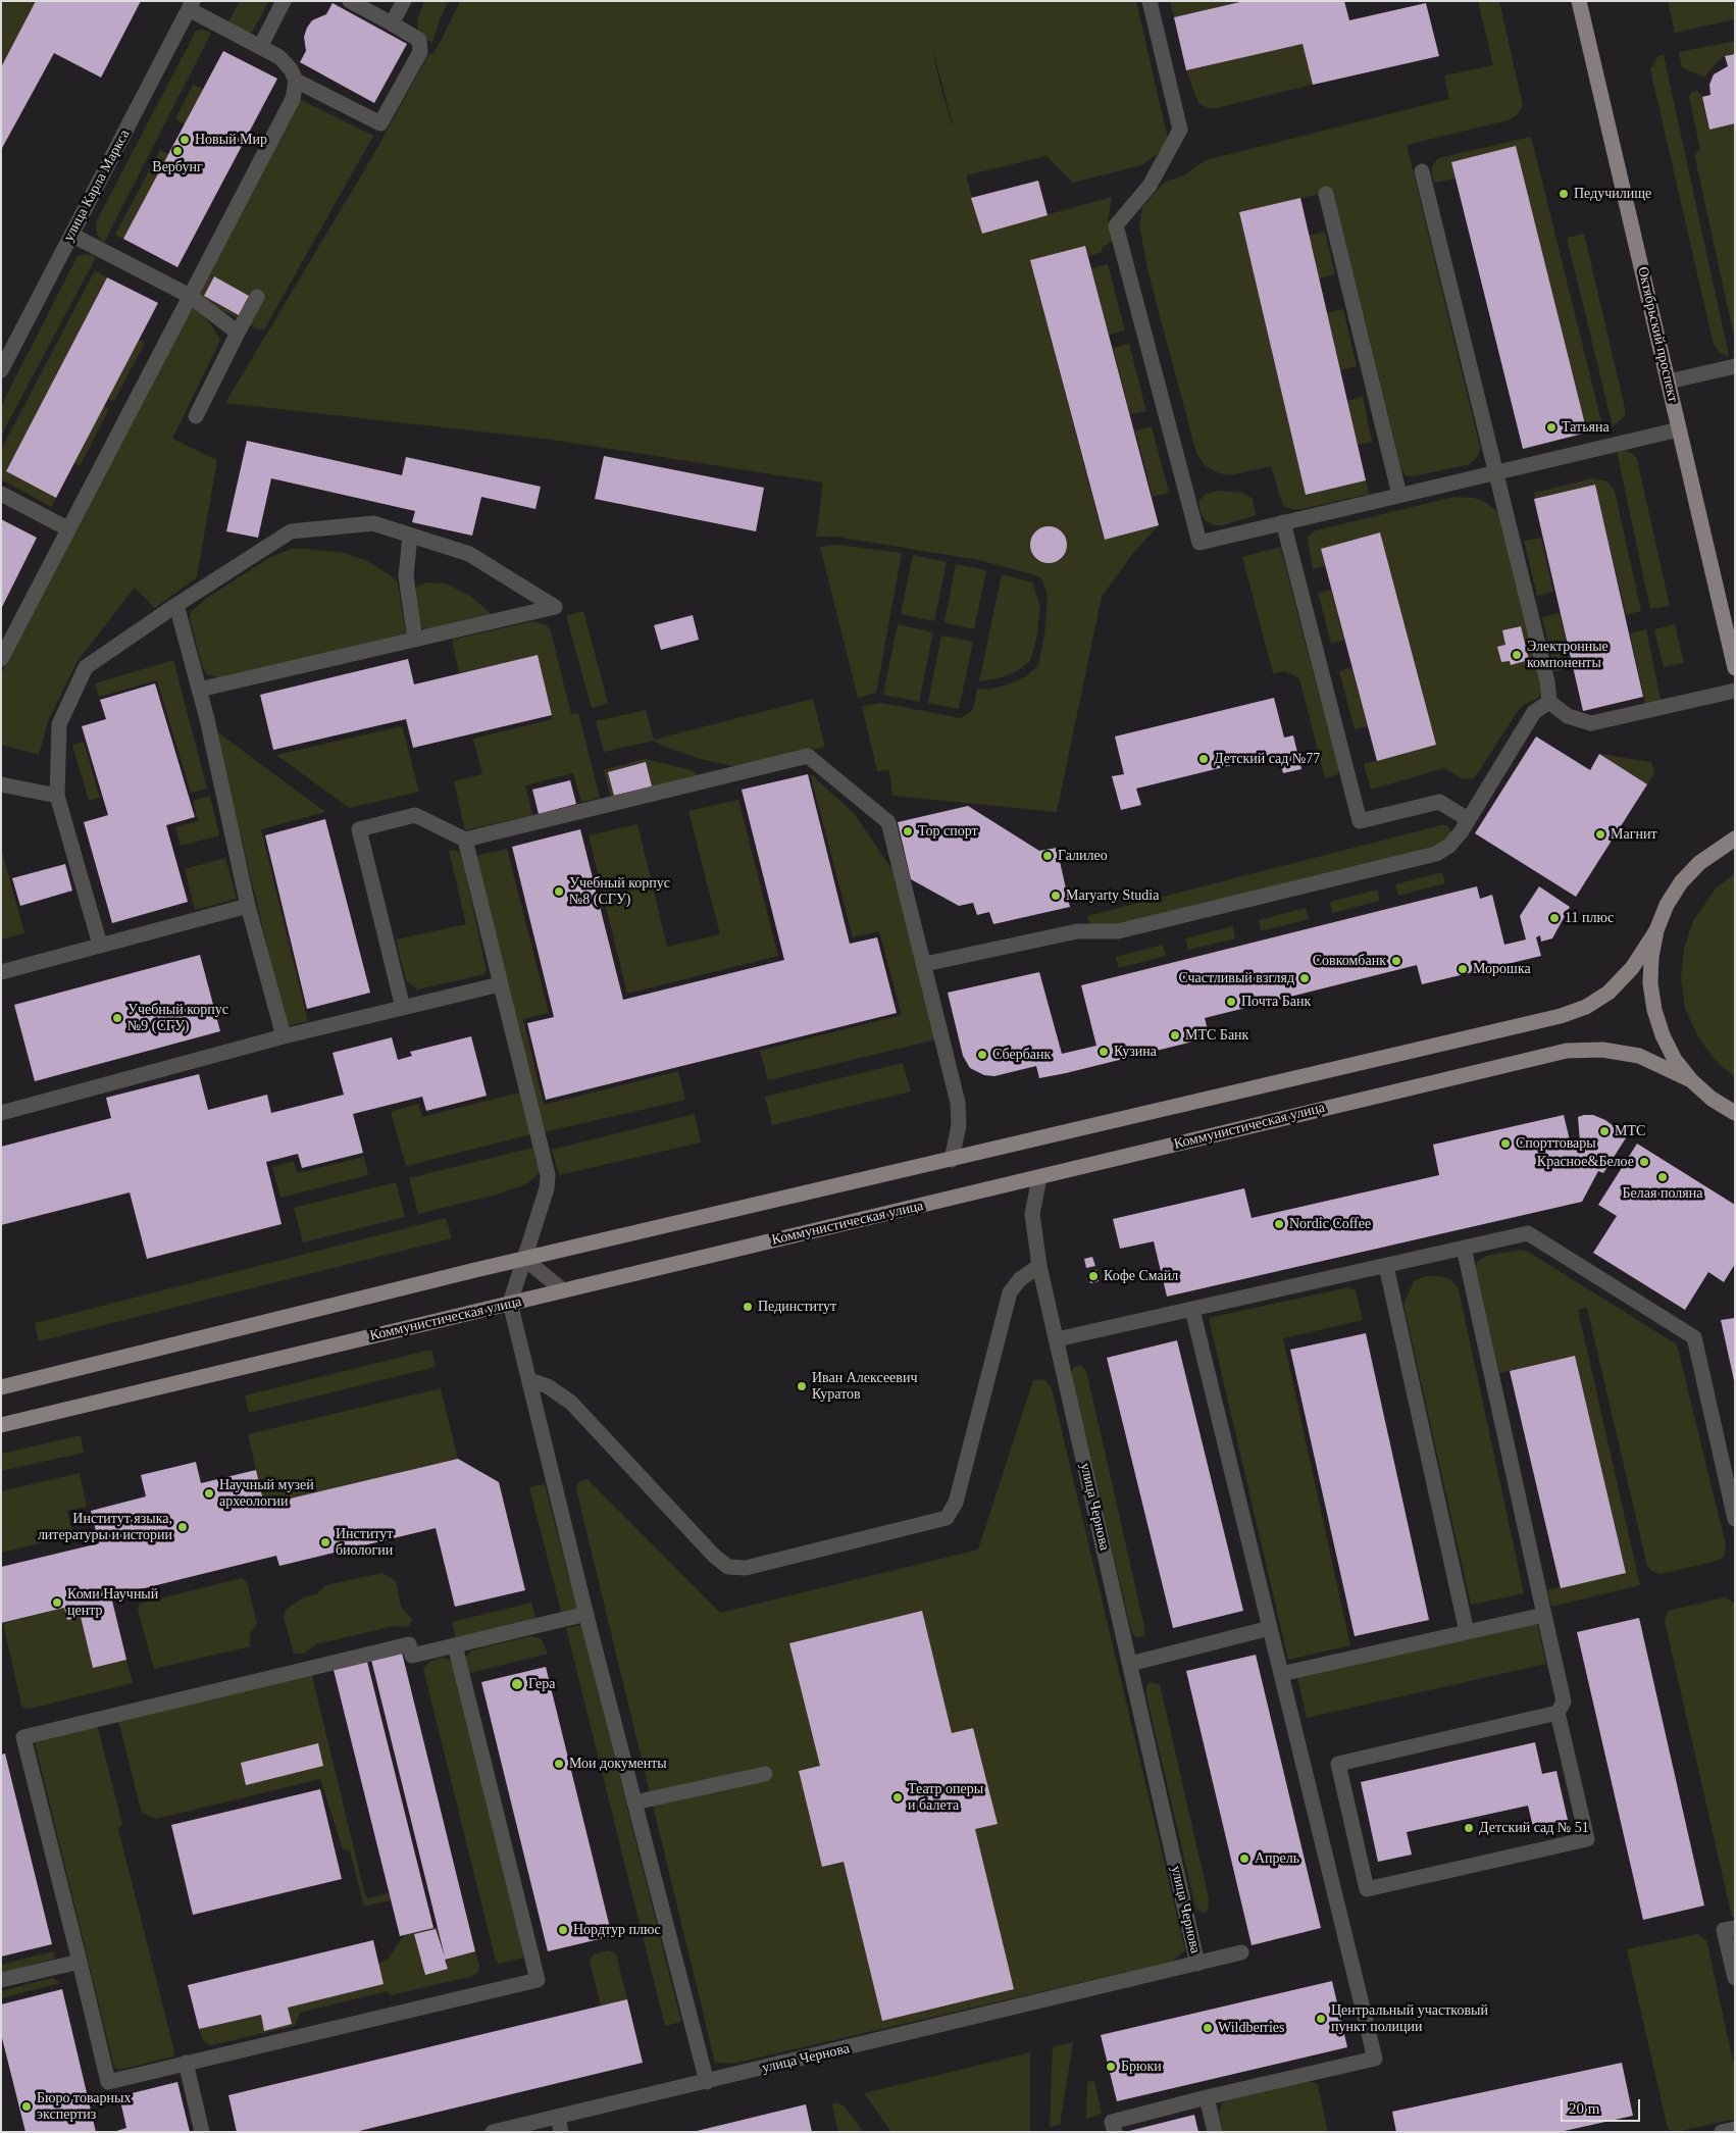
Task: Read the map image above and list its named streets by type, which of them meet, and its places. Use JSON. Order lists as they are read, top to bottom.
{
  "streets": {
    "main road": ["Октябрьский проспект", "Коммунистическая улица"],
    "street": ["улица Карла Маркса", "улица Чернова"]
  },
  "crossings": [
    ["Коммунистическая улица", "улица Чернова"]
  ],
  "places": [
    "Новый Мир",
    "Вербунг",
    "Педучилище",
    "Татьяна",
    "Электронные компоненты",
    "Детский сад №77",
    "Top спорт",
    "Магнит",
    "Галилео",
    "Учебный корпус №8 (СГУ)",
    "Maryarty Studia",
    "11 плюс",
    "Совкомбанк",
    "Морошка",
    "Счастливый взгляд",
    "Почта Банк",
    "Учебный корпус №9 (СГУ)",
    "МТС Банк",
    "Кузина",
    "Сбербанк",
    "МТС",
    "Спорттовары",
    "Красное&Белое",
    "Белая поляна",
    "Nordic Coffee",
    "Кофе Смайл",
    "Пединститут",
    "Иван Алексеевич Куратов",
    "Научный музей археологии",
    "Институт языка, литературы и истории",
    "Институт биологии",
    "Коми Научный центр",
    "Гера",
    "Мои документы",
    "Театр оперы и балета",
    "Детский сад № 51",
    "Апрель",
    "Нордтур плюс",
    "Центральный участковый пункт полиции",
    "Wildberries",
    "Брюки",
    "Бюро товарных экспертиз"
  ],
  "scale_bar": "20 m"
}
